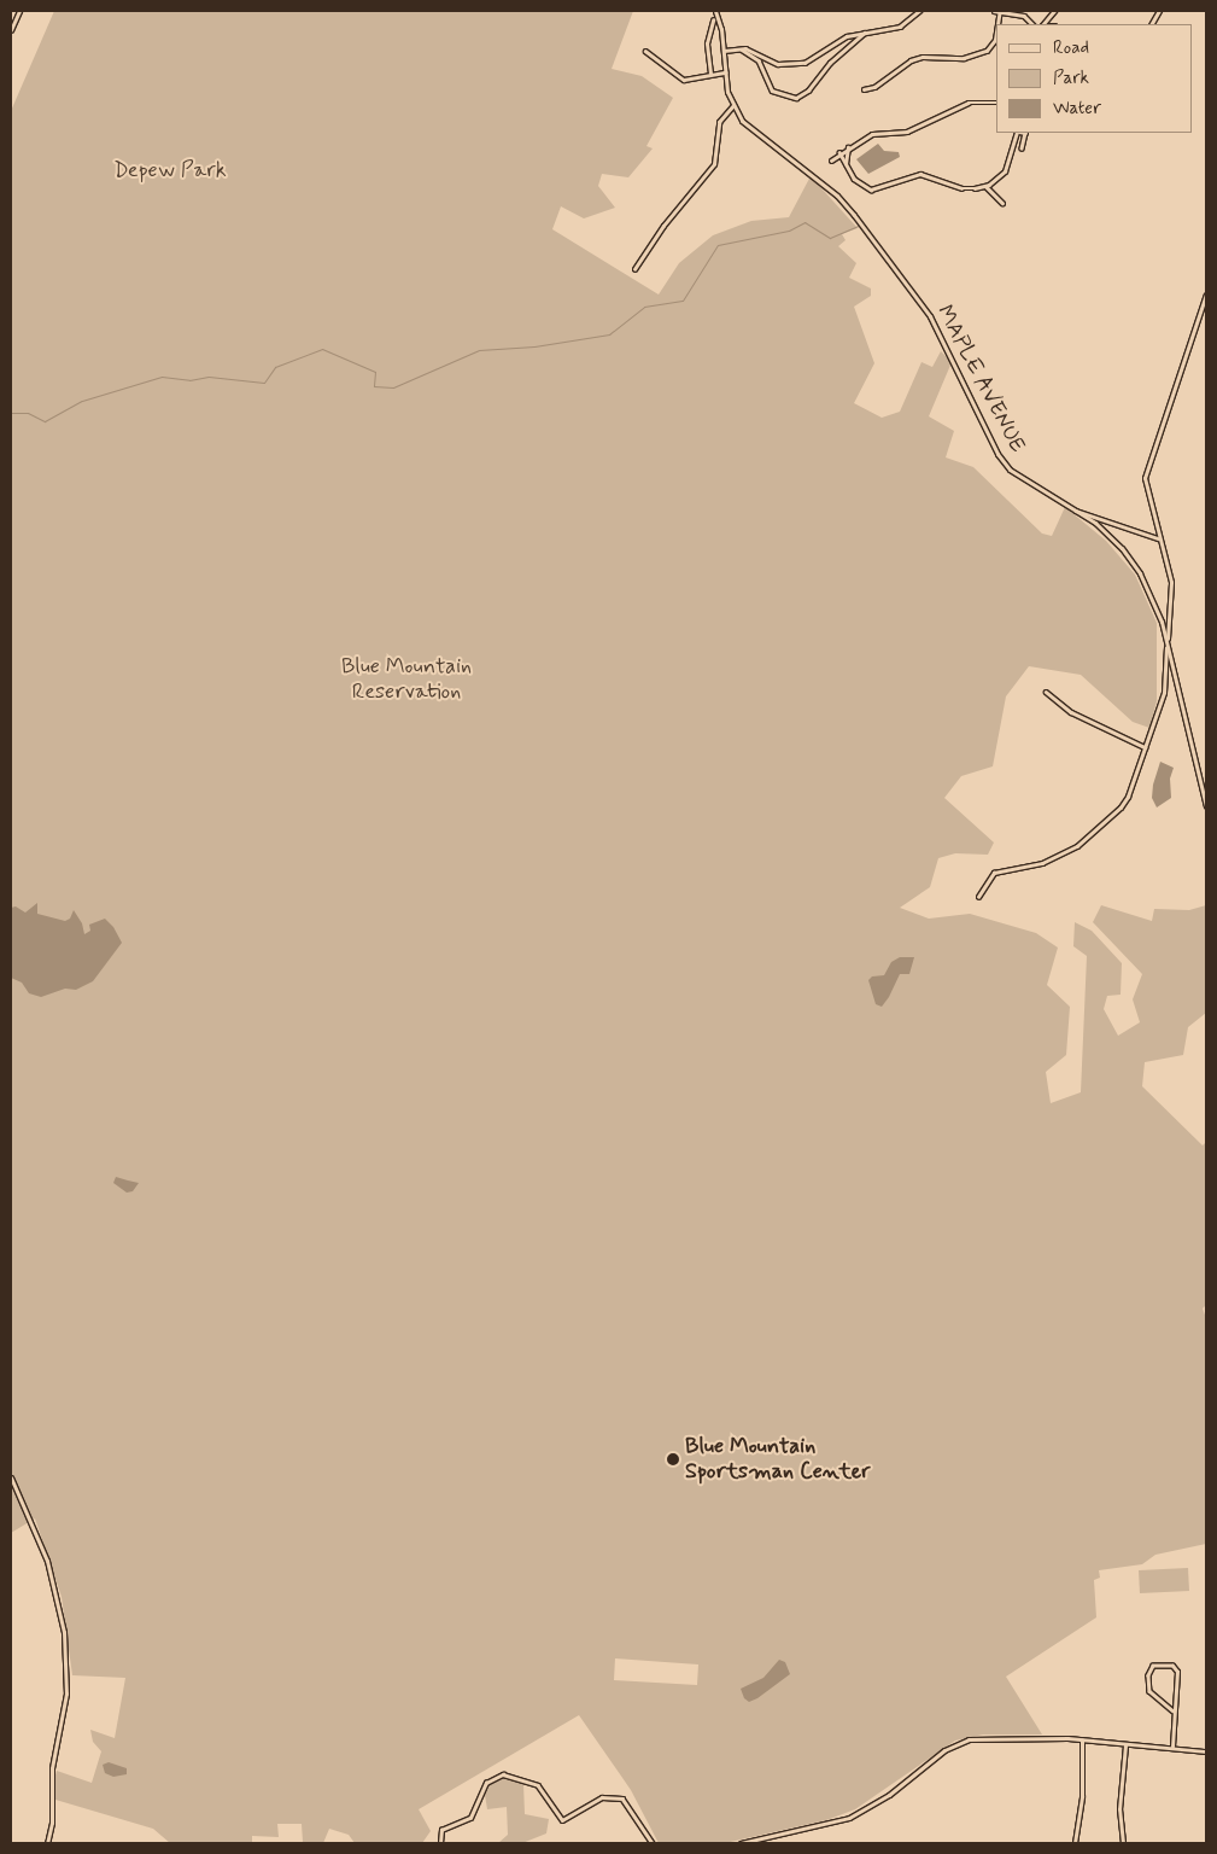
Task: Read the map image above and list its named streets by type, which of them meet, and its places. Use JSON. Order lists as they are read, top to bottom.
{
  "streets": {
    "street": ["MAPLE AVENUE"]
  },
  "parks": ["Depew Park", "Blue Mountain Reservation"],
  "places": ["Blue Mountain Sportsman Center"],
  "legend": ["Road", "Park", "Water"]
}
